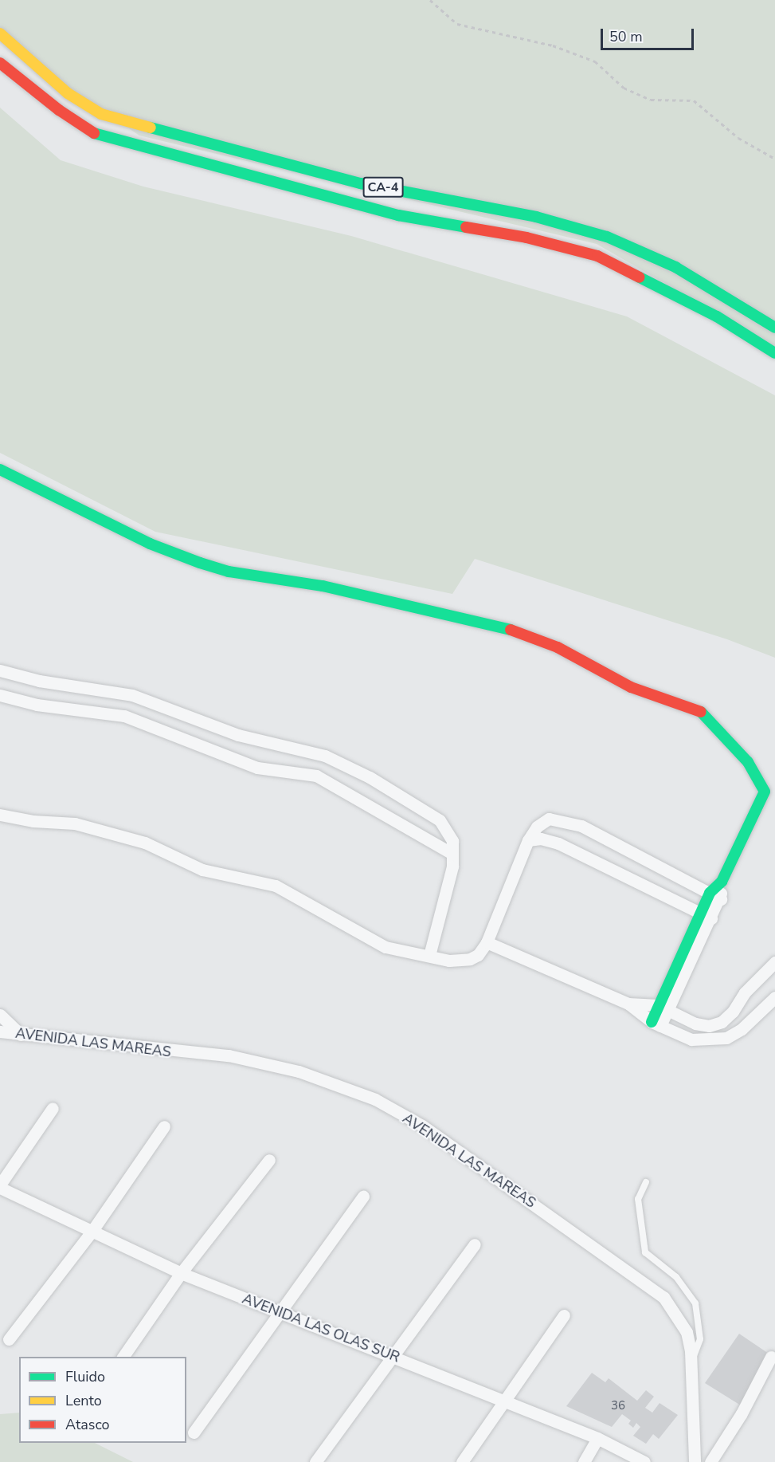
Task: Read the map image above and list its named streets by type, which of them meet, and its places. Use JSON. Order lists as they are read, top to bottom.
{
  "streets": {
    "main road": ["CA-4"],
    "street": ["AVENIDA LAS MAREAS", "AVENIDA LAS OLAS SUR"]
  },
  "house_numbers": ["36"],
  "legend": ["Fluido", "Lento", "Atasco"],
  "scale_bar": "50 m"
}
